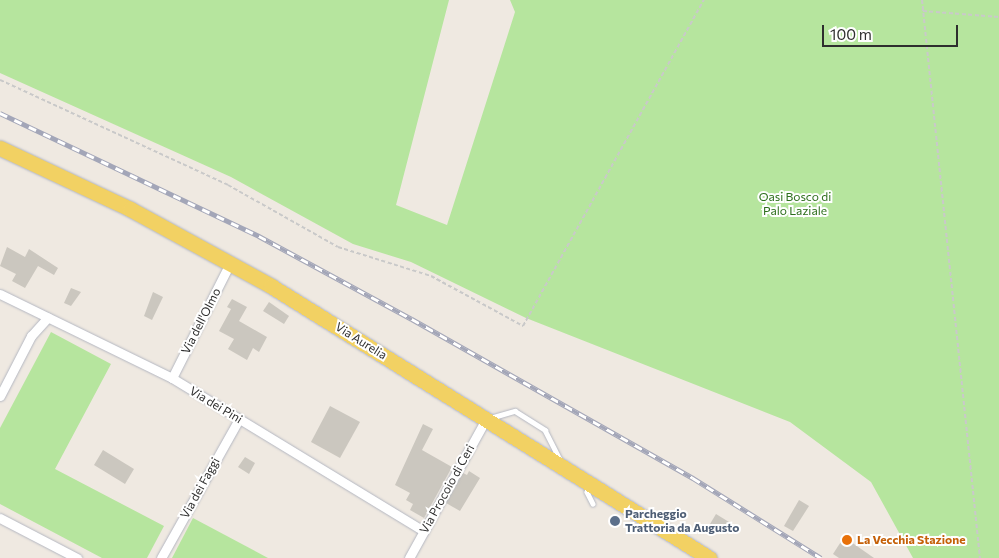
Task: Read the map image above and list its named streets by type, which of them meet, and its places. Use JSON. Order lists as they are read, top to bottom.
{
  "streets": {
    "main road": ["Via Aurelia"],
    "street": [
      "Via dell'Olmo",
      "Via dei Pini",
      "Via dei Faggi",
      "Via Procoio di Ceri"
    ]
  },
  "crossings": [
    ["Via dell'Olmo", "Via Aurelia"],
    ["Via dell'Olmo", "Via dei Pini"],
    ["Via Aurelia", "Via Procoio di Ceri"],
    ["Via dei Pini", "Via dei Faggi"],
    ["Via dei Pini", "Via Procoio di Ceri"]
  ],
  "parks": ["Oasi Bosco di Palo Laziale"],
  "places": ["Parcheggio Trattoria da Augusto", "La Vecchia Stazione"],
  "scale_bar": "100 m"
}
